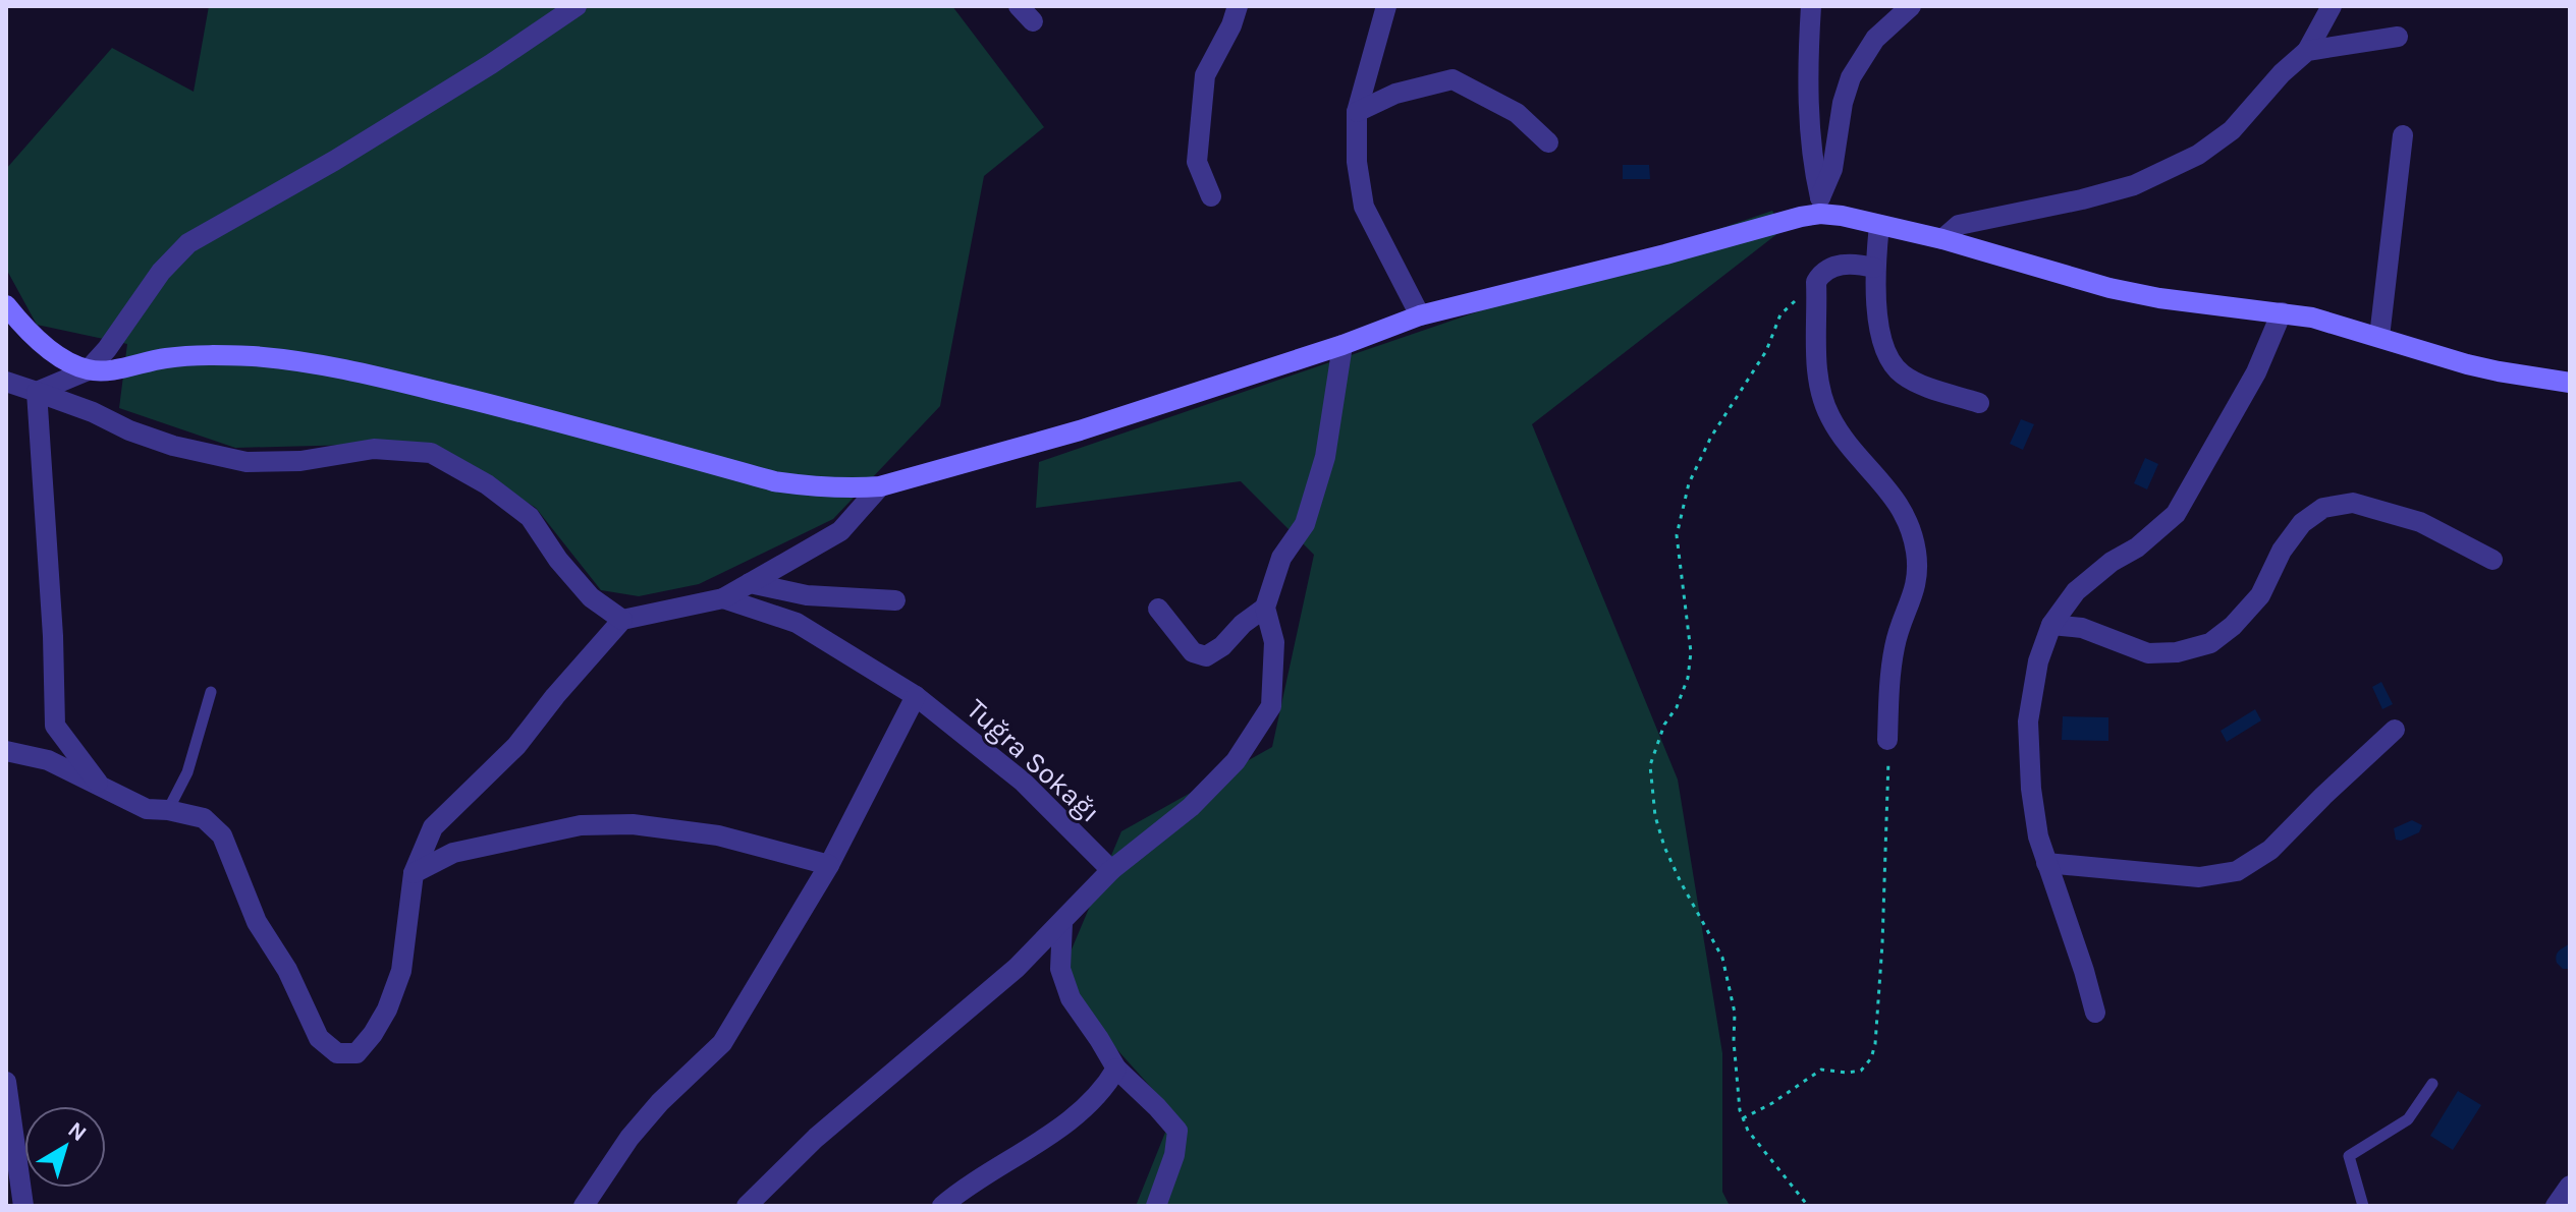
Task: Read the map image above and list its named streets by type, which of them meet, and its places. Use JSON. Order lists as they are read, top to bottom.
{
  "streets": {
    "street": ["Tuğra Sokağı"]
  },
  "north": "top right"
}
